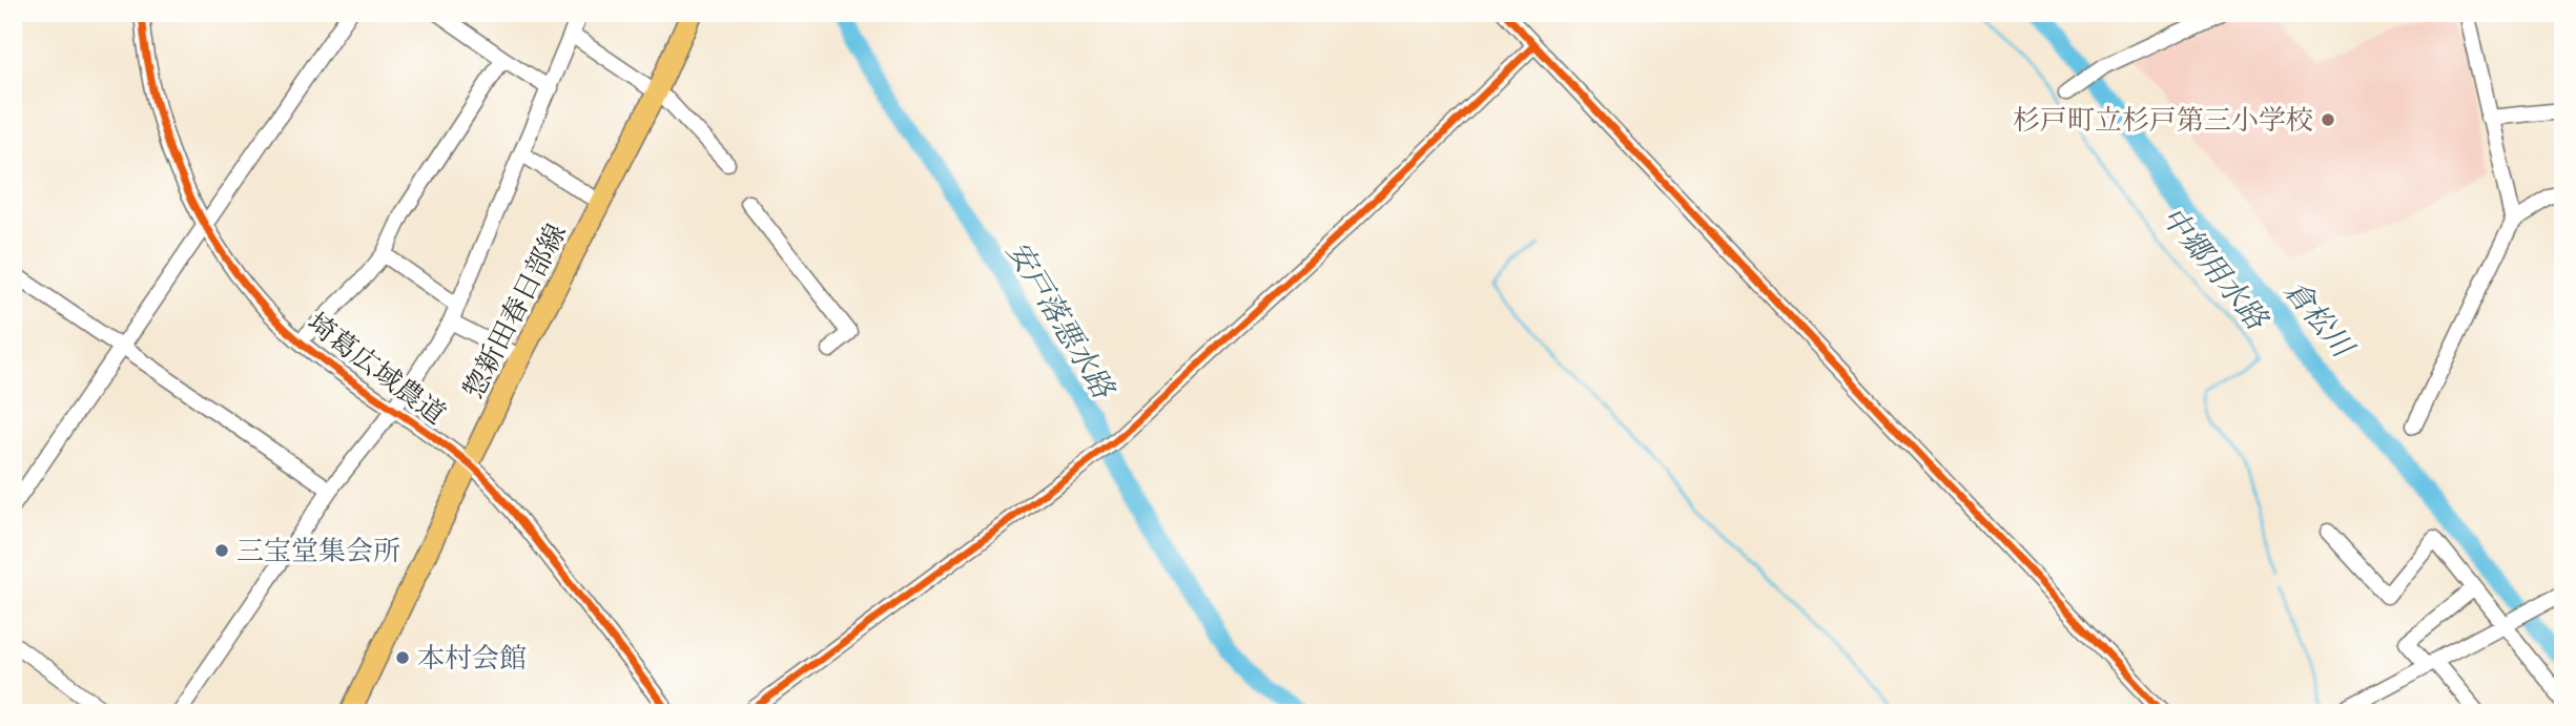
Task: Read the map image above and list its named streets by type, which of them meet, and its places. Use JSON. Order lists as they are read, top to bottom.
{
  "streets": {
    "main road": ["惣新田春日部線"],
    "street": ["埼葛広域農道"]
  },
  "crossings": [
    ["惣新田春日部線", "埼葛広域農道"]
  ],
  "water": ["中郷用水路", "倉松川", "安戸落悪水路"],
  "places": ["杉戸町立杉戸第三小学校", "三宝堂集会所", "本村会館"]
}
